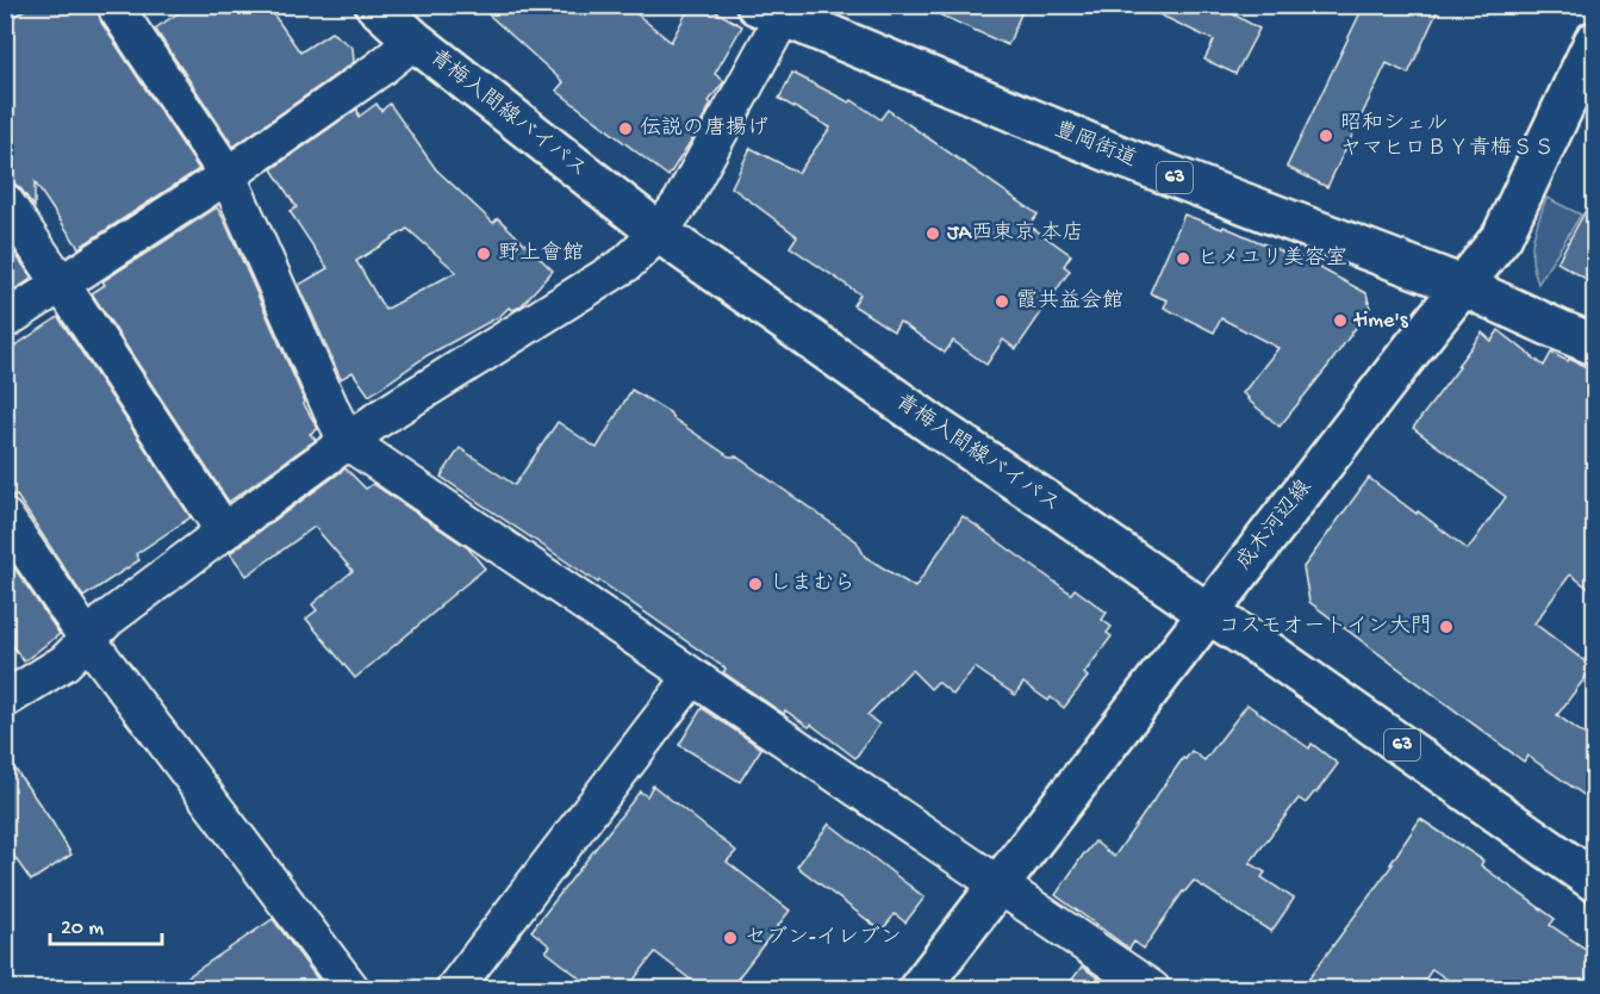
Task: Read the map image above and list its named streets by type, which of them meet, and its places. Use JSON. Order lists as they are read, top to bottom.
{
  "streets": {
    "main road": [
      "青梅入間線バイパス",
      "豊岡街道",
      "63",
      "成木河辺線"
    ]
  },
  "crossings": [
    ["青梅入間線バイパス", "成木河辺線"],
    ["豊岡街道", "成木河辺線"]
  ],
  "places": [
    "伝説の唐揚げ",
    "昭和シェル ヤマヒロＢＹ青梅ＳＳ",
    "JA西東京 本店",
    "野上會館",
    "ヒメユリ美容室",
    "霞共益会館",
    "time's",
    "しまむら",
    "コスモオートイン大門",
    "セブン-イレブン"
  ],
  "scale_bar": "20 m"
}
